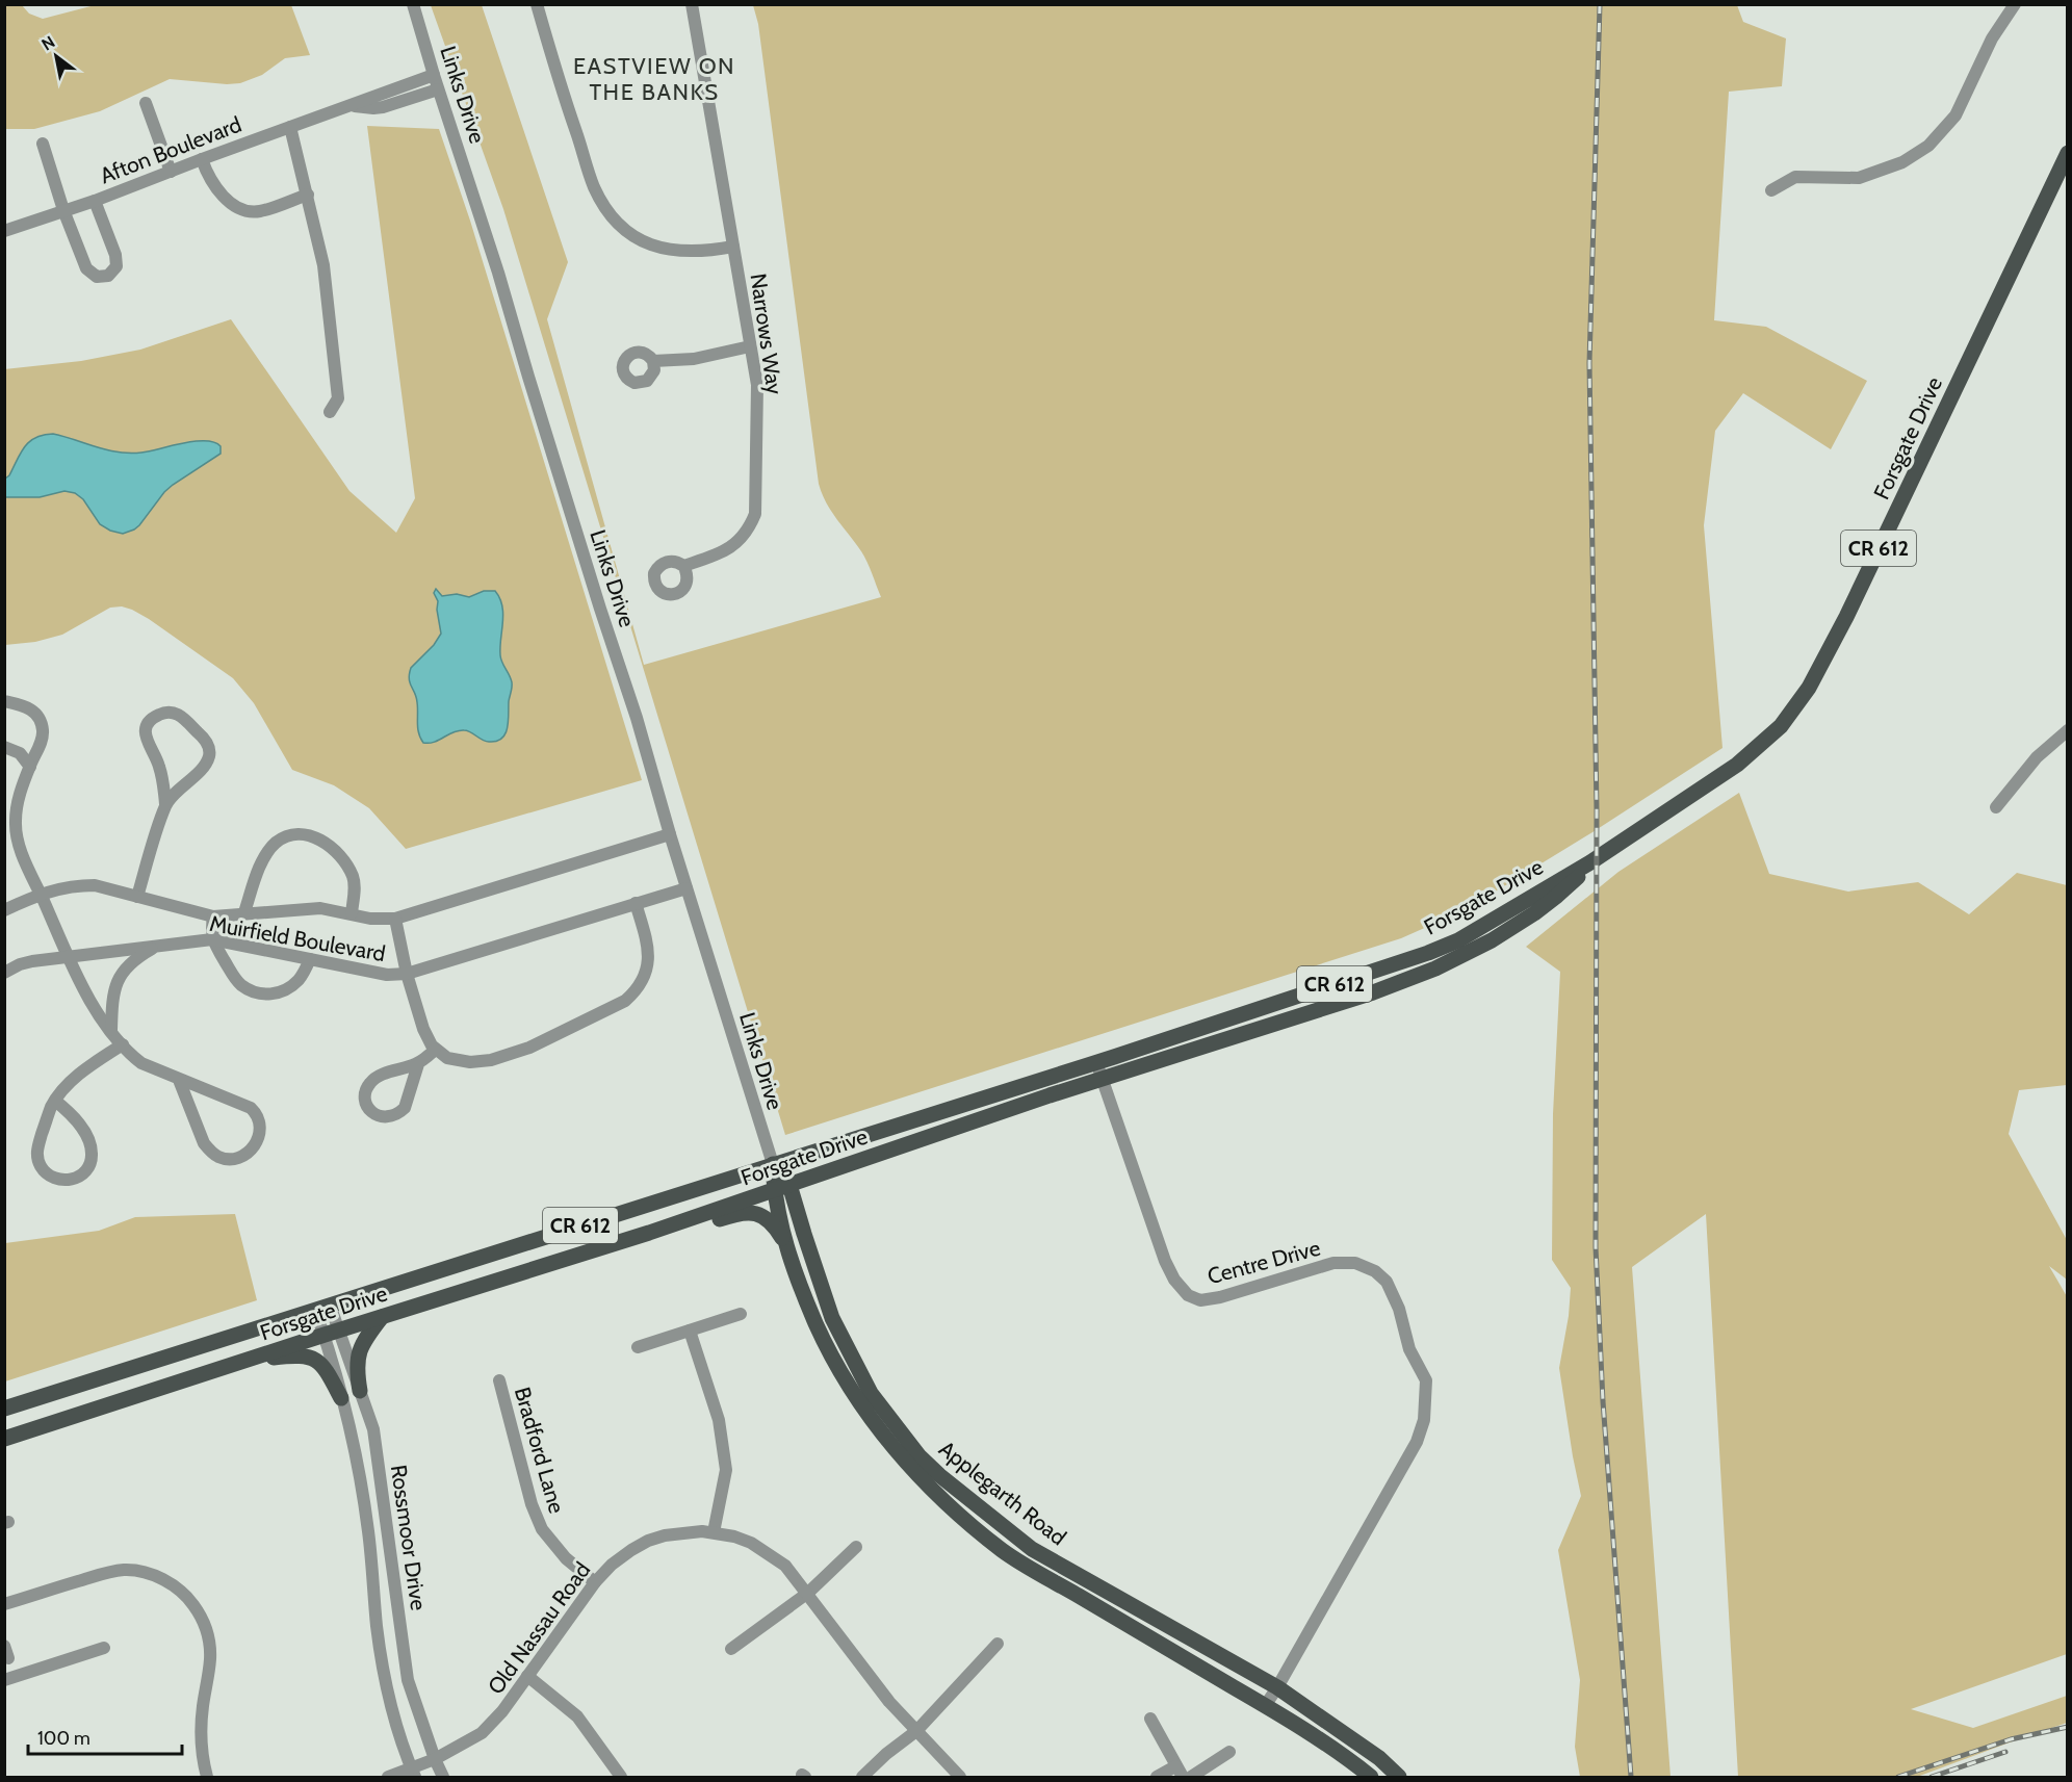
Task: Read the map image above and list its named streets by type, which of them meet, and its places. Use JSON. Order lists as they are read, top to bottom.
{
  "streets": {
    "main road": ["Forsgate Drive", "CR 612", "Applegarth Road"],
    "street": [
      "Links Drive",
      "Afton Boulevard",
      "Narrows Way",
      "Muirfield Boulevard",
      "Centre Drive",
      "Bradford Lane",
      "Rossmoor Drive",
      "Old Nassau Road"
    ]
  },
  "crossings": [
    ["Links Drive", "Afton Boulevard"],
    ["Links Drive", "Forsgate Drive"],
    ["Links Drive", "Muirfield Boulevard"],
    ["Links Drive", "Applegarth Road"],
    ["Forsgate Drive", "Centre Drive"],
    ["Forsgate Drive", "Applegarth Road"],
    ["Forsgate Drive", "Rossmoor Drive"],
    ["Centre Drive", "Applegarth Road"],
    ["Bradford Lane", "Old Nassau Road"],
    ["Rossmoor Drive", "Old Nassau Road"]
  ],
  "districts": ["EASTVIEW ON THE BANKS"],
  "scale_bar": "100 m",
  "north": "top left"
}
